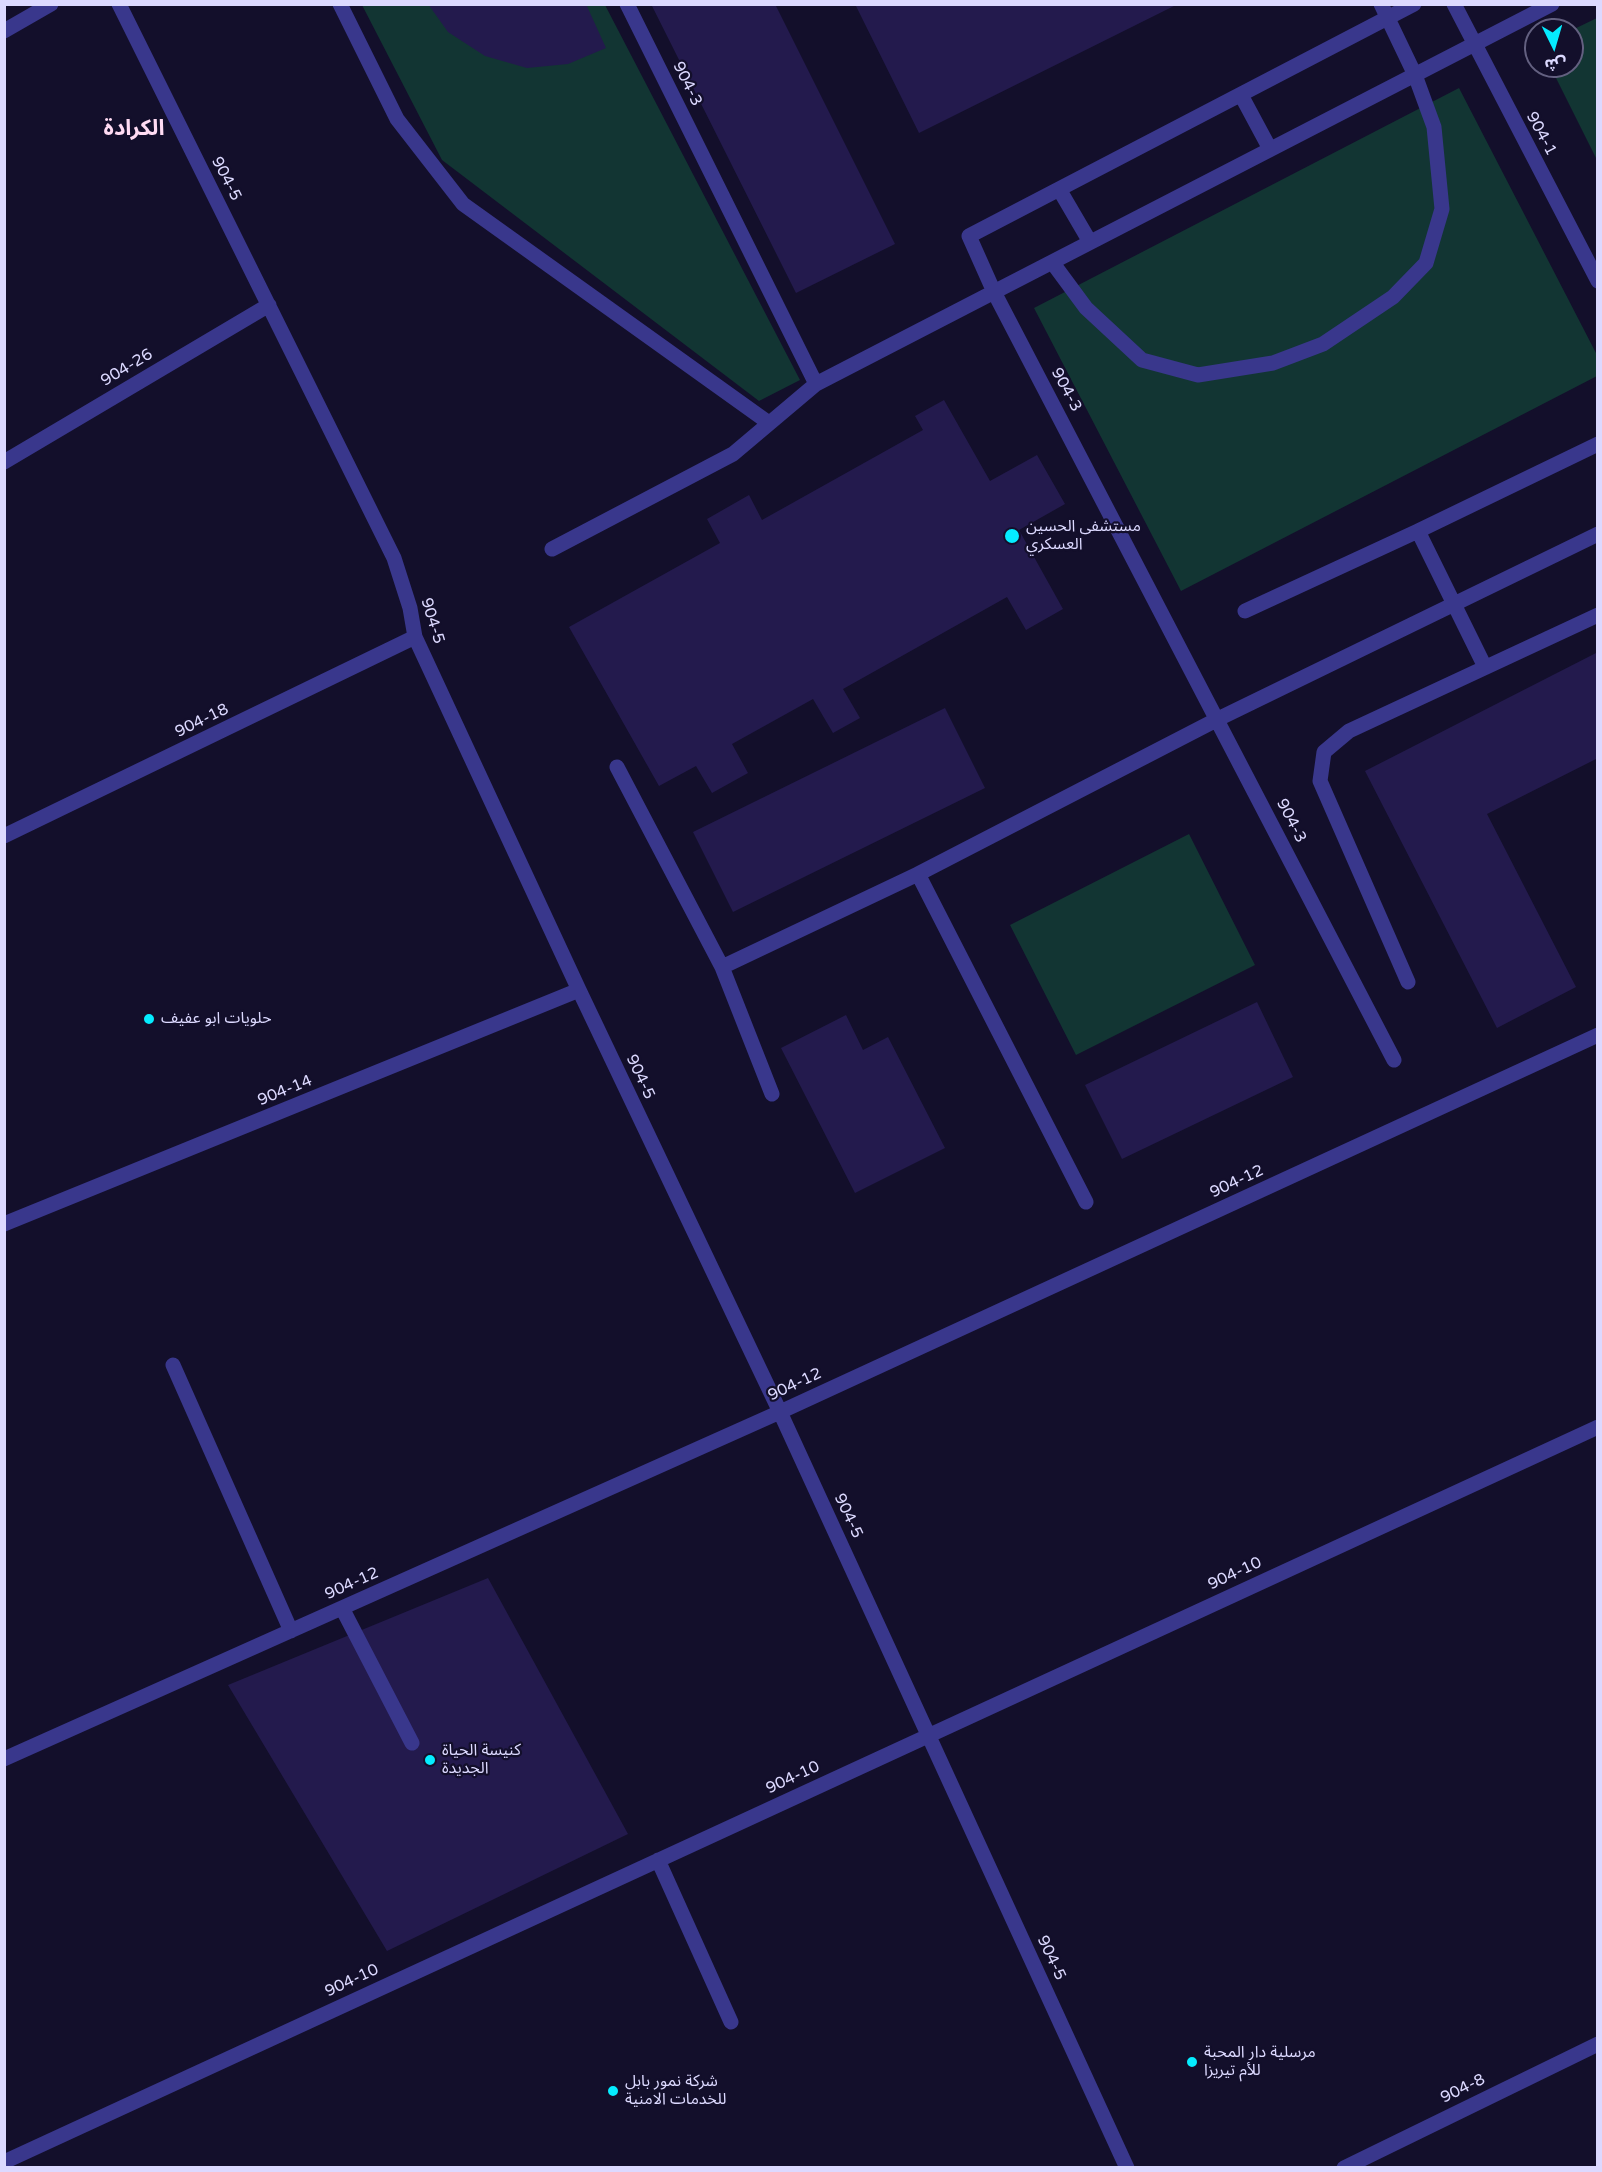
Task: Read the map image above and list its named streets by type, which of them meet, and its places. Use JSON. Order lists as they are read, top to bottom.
{
  "streets": {
    "street": [
      "904-3",
      "904-1",
      "904-5",
      "904-26",
      "904-18",
      "904-14",
      "904-12",
      "904-10",
      "904-8"
    ]
  },
  "crossings": [
    ["904-5", "904-26"],
    ["904-5", "904-18"],
    ["904-5", "904-14"],
    ["904-5", "904-12"],
    ["904-5", "904-10"]
  ],
  "districts": ["الكرادة"],
  "places": [
    "مستشفى الحسين العسكري",
    "حلويات ابو عفيف",
    "كنيسة الحياة الجديدة",
    "مرسلية دار المحبة للأم تيريزا",
    "شركة نمور بابل للخدمات الامنية"
  ],
  "north": "bottom"
}
